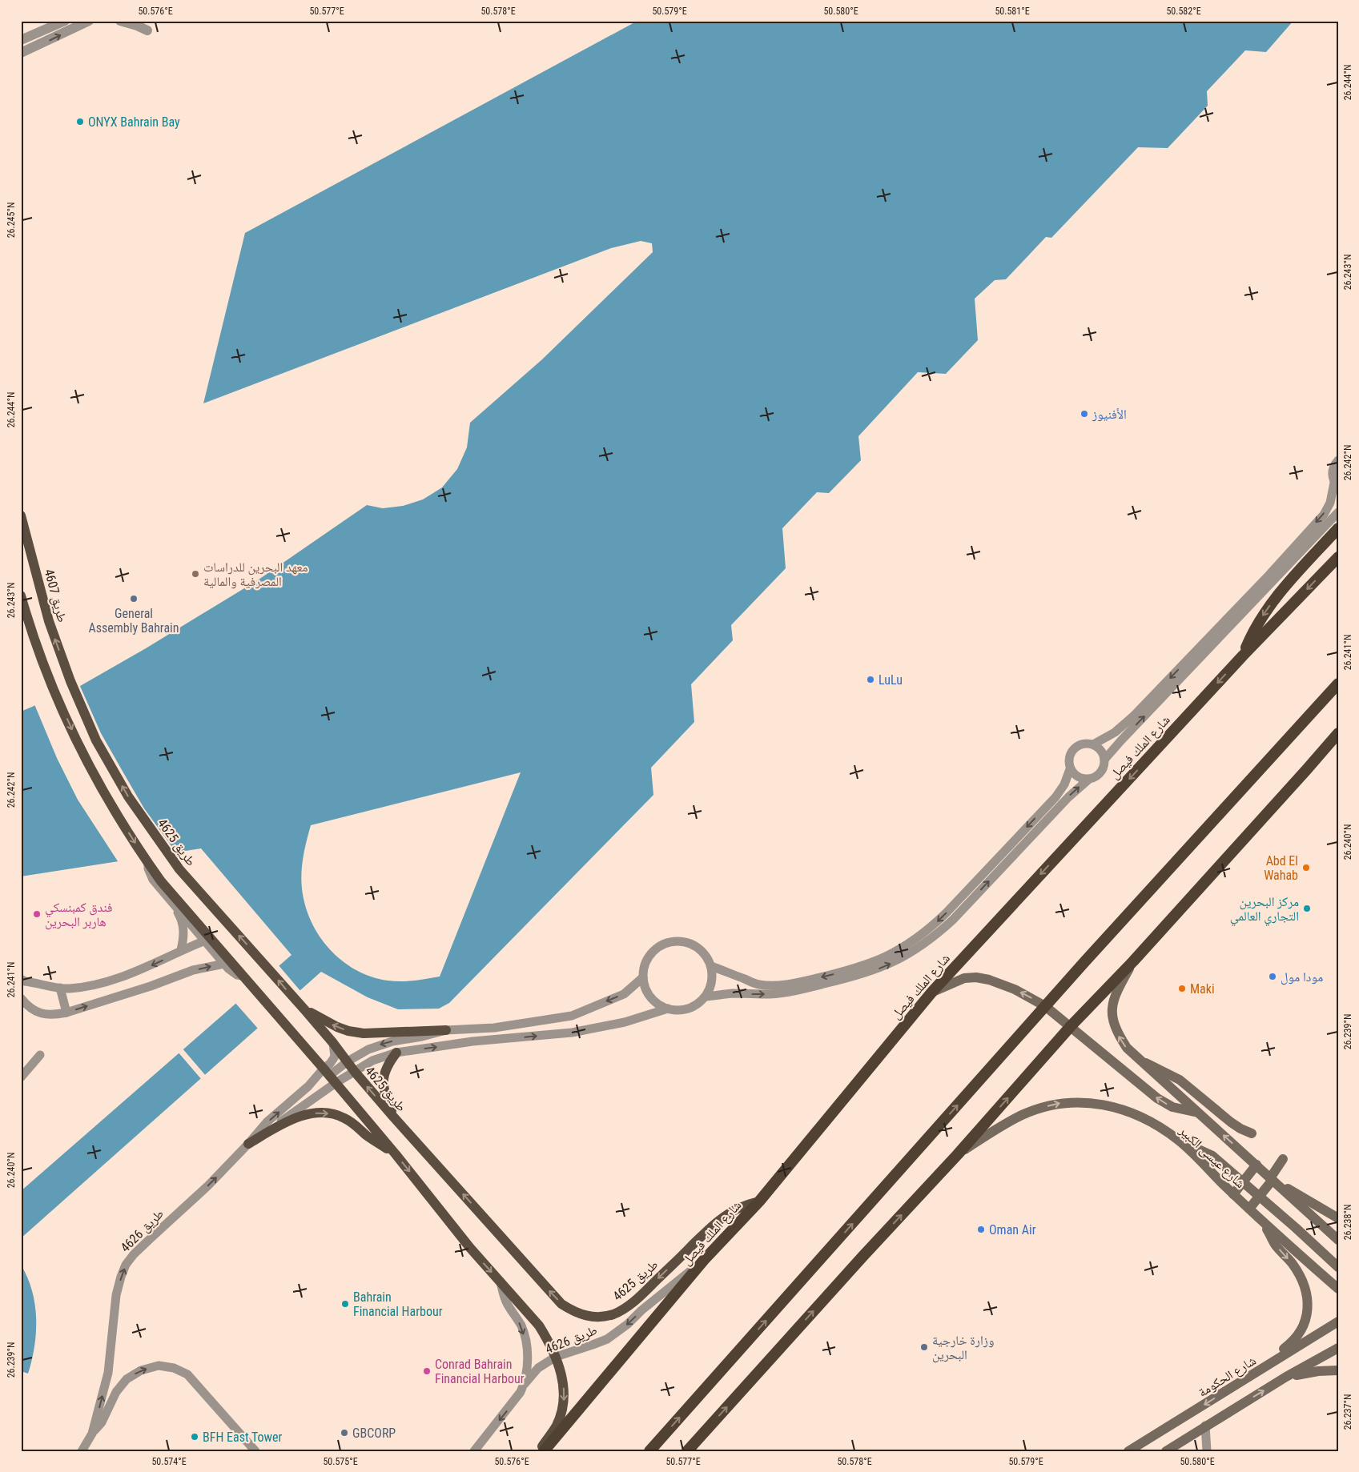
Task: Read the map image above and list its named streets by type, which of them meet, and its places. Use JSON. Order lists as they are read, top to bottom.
{
  "streets": {
    "highway": ["شارع الملك فيصل"],
    "main road": [
      "طريق 4607",
      "طريق 4625",
      "شارع عيسى الكبير",
      "شارع الحكومة"
    ],
    "street": ["طريق 4626"]
  },
  "crossings": [
    ["طريق 4607", "طريق 4625"],
    ["شارع الملك فيصل", "طريق 4625"],
    ["شارع الملك فيصل", "شارع عيسى الكبير"],
    ["شارع الملك فيصل", "طريق 4626"],
    ["طريق 4625", "طريق 4626"]
  ],
  "places": [
    "ONYX Bahrain Bay",
    "الأفنيوز",
    "معهد البحرين للدراسات المصرفية والمالية",
    "General Assembly Bahrain",
    "LuLu",
    "Abd El Wahab",
    "مركز البحرين التجاري العالمي",
    "فندق كمبنسكي هاربر البحرين",
    "مودا مول",
    "Maki",
    "Oman Air",
    "Bahrain Financial Harbour",
    "وزارة خارجية البحرين",
    "Conrad Bahrain Financial Harbour",
    "GBCORP",
    "BFH East Tower"
  ],
  "coordinates": [
    "50.576°E",
    "50.577°E",
    "50.578°E",
    "50.579°E",
    "50.580°E",
    "50.581°E",
    "50.582°E",
    "26.244°N",
    "26.245°N",
    "26.243°N",
    "26.242°N",
    "26.241°N",
    "26.240°N",
    "26.239°N",
    "26.238°N",
    "26.237°N",
    "50.574°E",
    "50.575°E"
  ]
}
